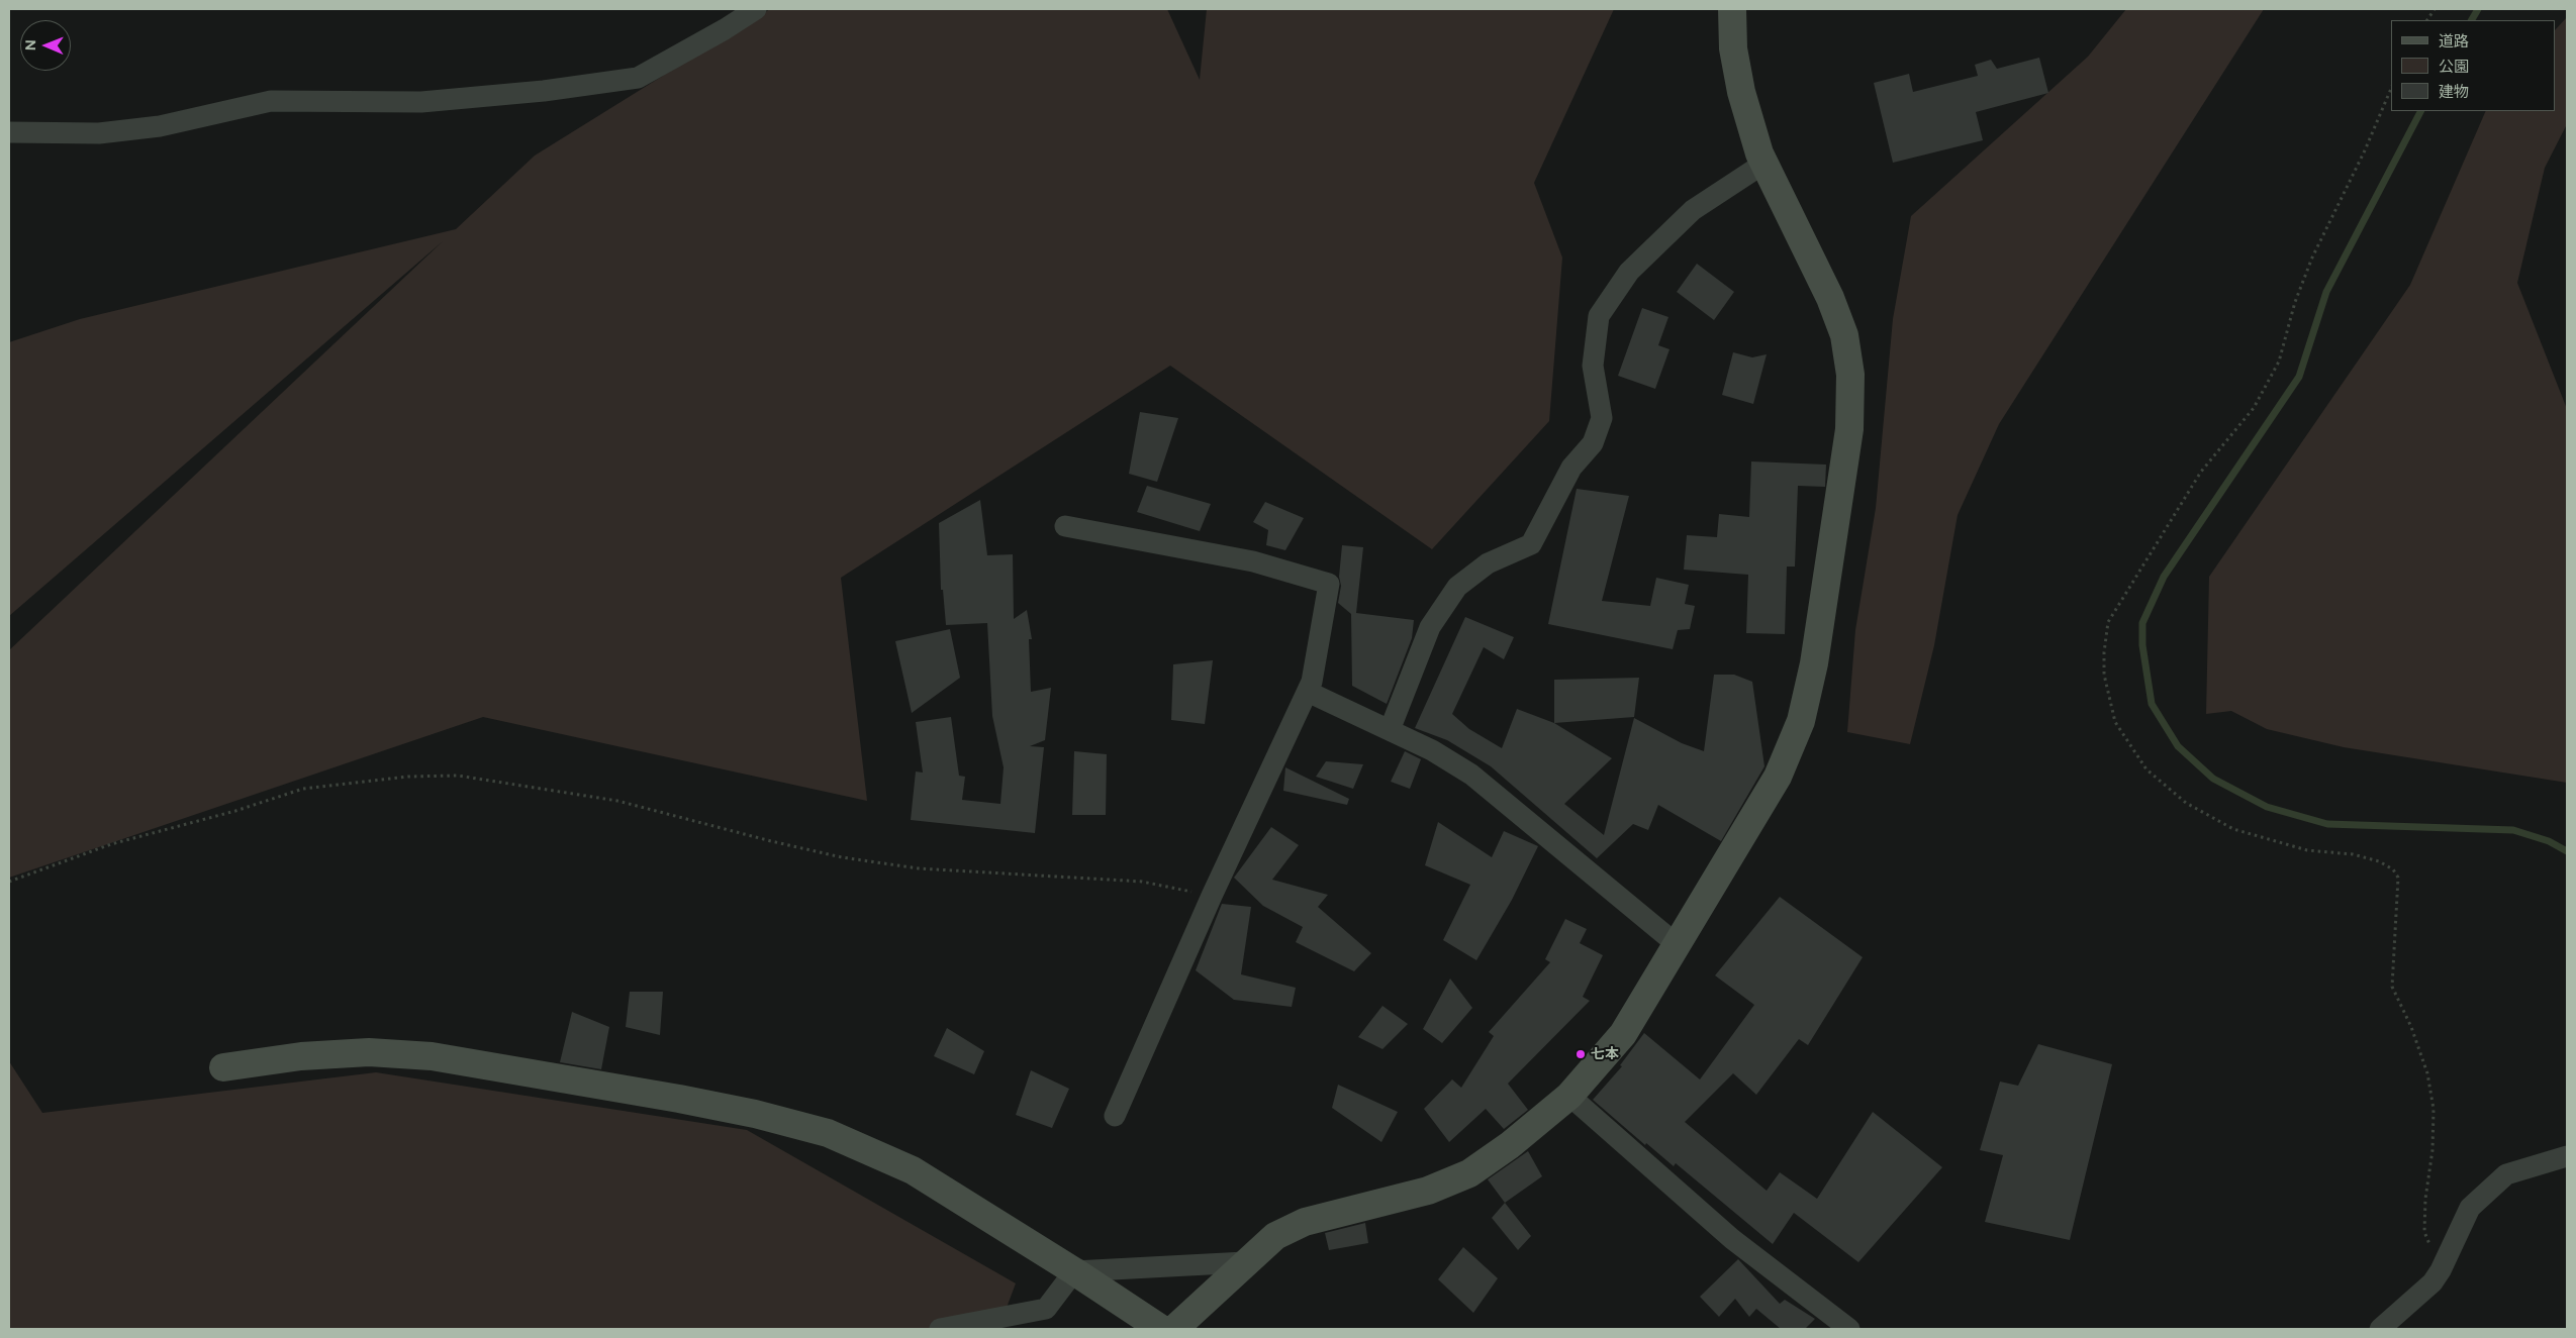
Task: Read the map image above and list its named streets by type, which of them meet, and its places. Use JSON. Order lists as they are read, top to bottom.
{
  "places": ["七本"],
  "legend": ["道路", "公園", "建物"],
  "north": "left"
}
